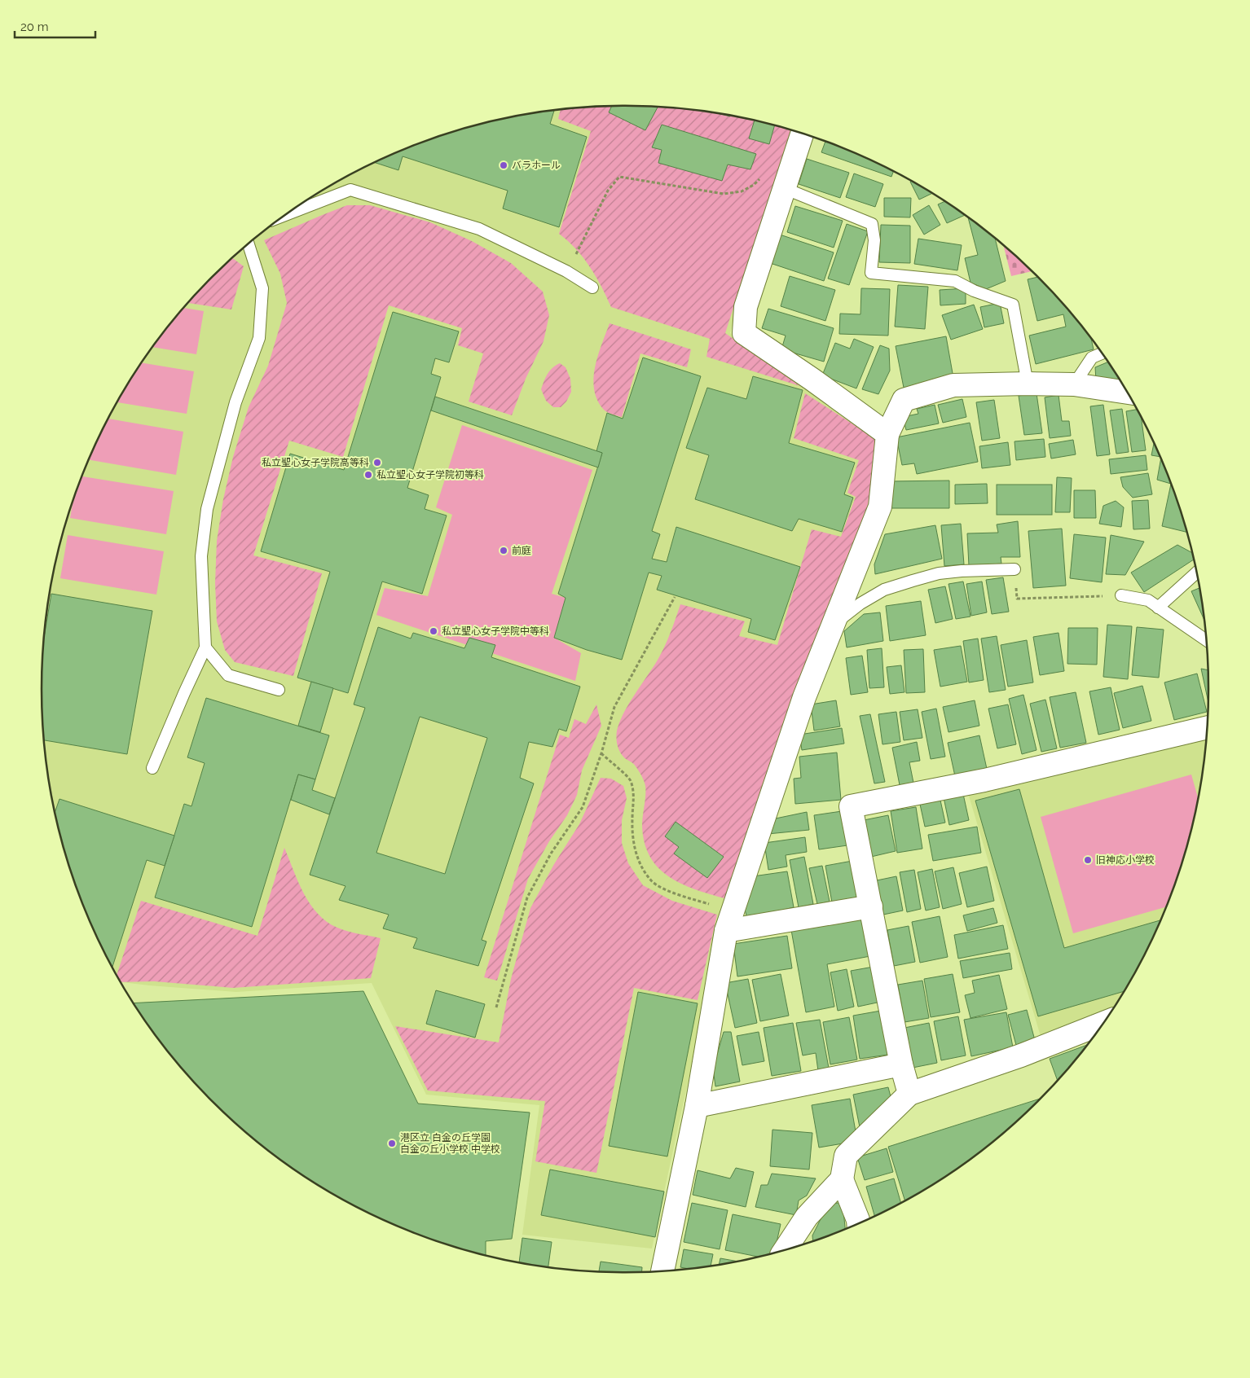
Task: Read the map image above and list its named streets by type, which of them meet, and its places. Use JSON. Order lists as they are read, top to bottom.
{
  "places": [
    "バラホール",
    "私立聖心女子学院高等科",
    "私立聖心女子学院初等科",
    "前庭",
    "私立聖心女子学院中等科",
    "旧神応小学校",
    "港区立 白金の丘学園 白金の丘小学校 中学校"
  ],
  "scale_bar": "20 m"
}
